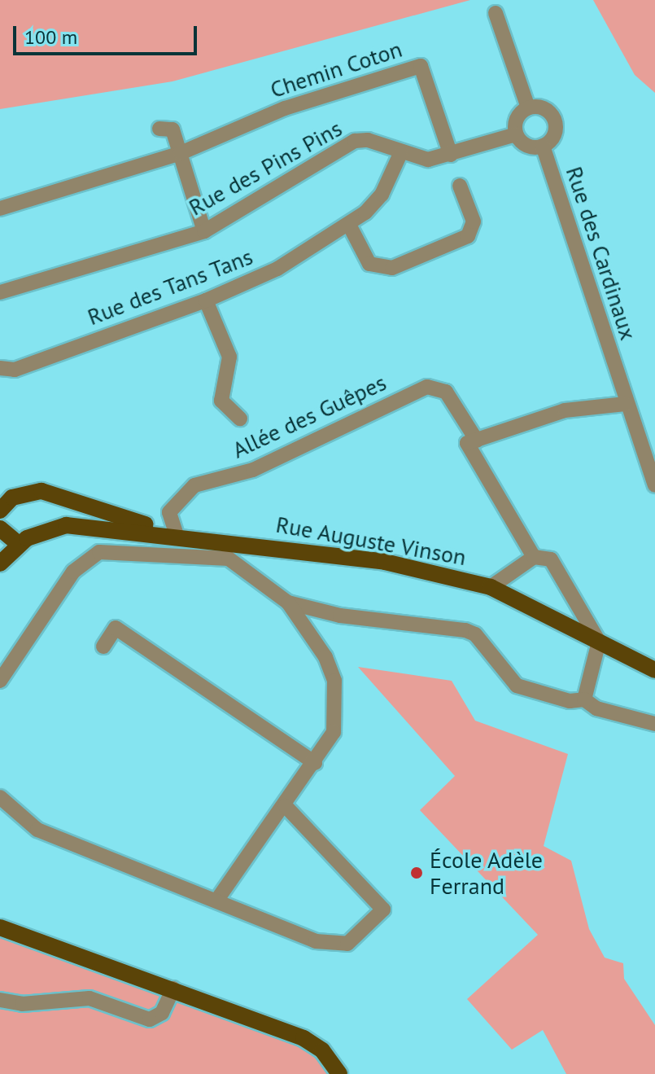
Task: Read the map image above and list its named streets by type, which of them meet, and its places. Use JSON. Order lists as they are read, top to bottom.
{
  "streets": {
    "main road": ["Rue Auguste Vinson"],
    "street": [
      "Chemin Coton",
      "Rue des Pins Pins",
      "Rue des Cardinaux",
      "Rue des Tans Tans",
      "Allée des Guêpes"
    ]
  },
  "crossings": [
    ["Chemin Coton", "Rue des Pins Pins"],
    ["Rue des Pins Pins", "Rue des Cardinaux"],
    ["Rue des Pins Pins", "Rue des Tans Tans"],
    ["Allée des Guêpes", "Rue Auguste Vinson"]
  ],
  "places": ["École Adèle Ferrand"],
  "scale_bar": "100 m"
}
